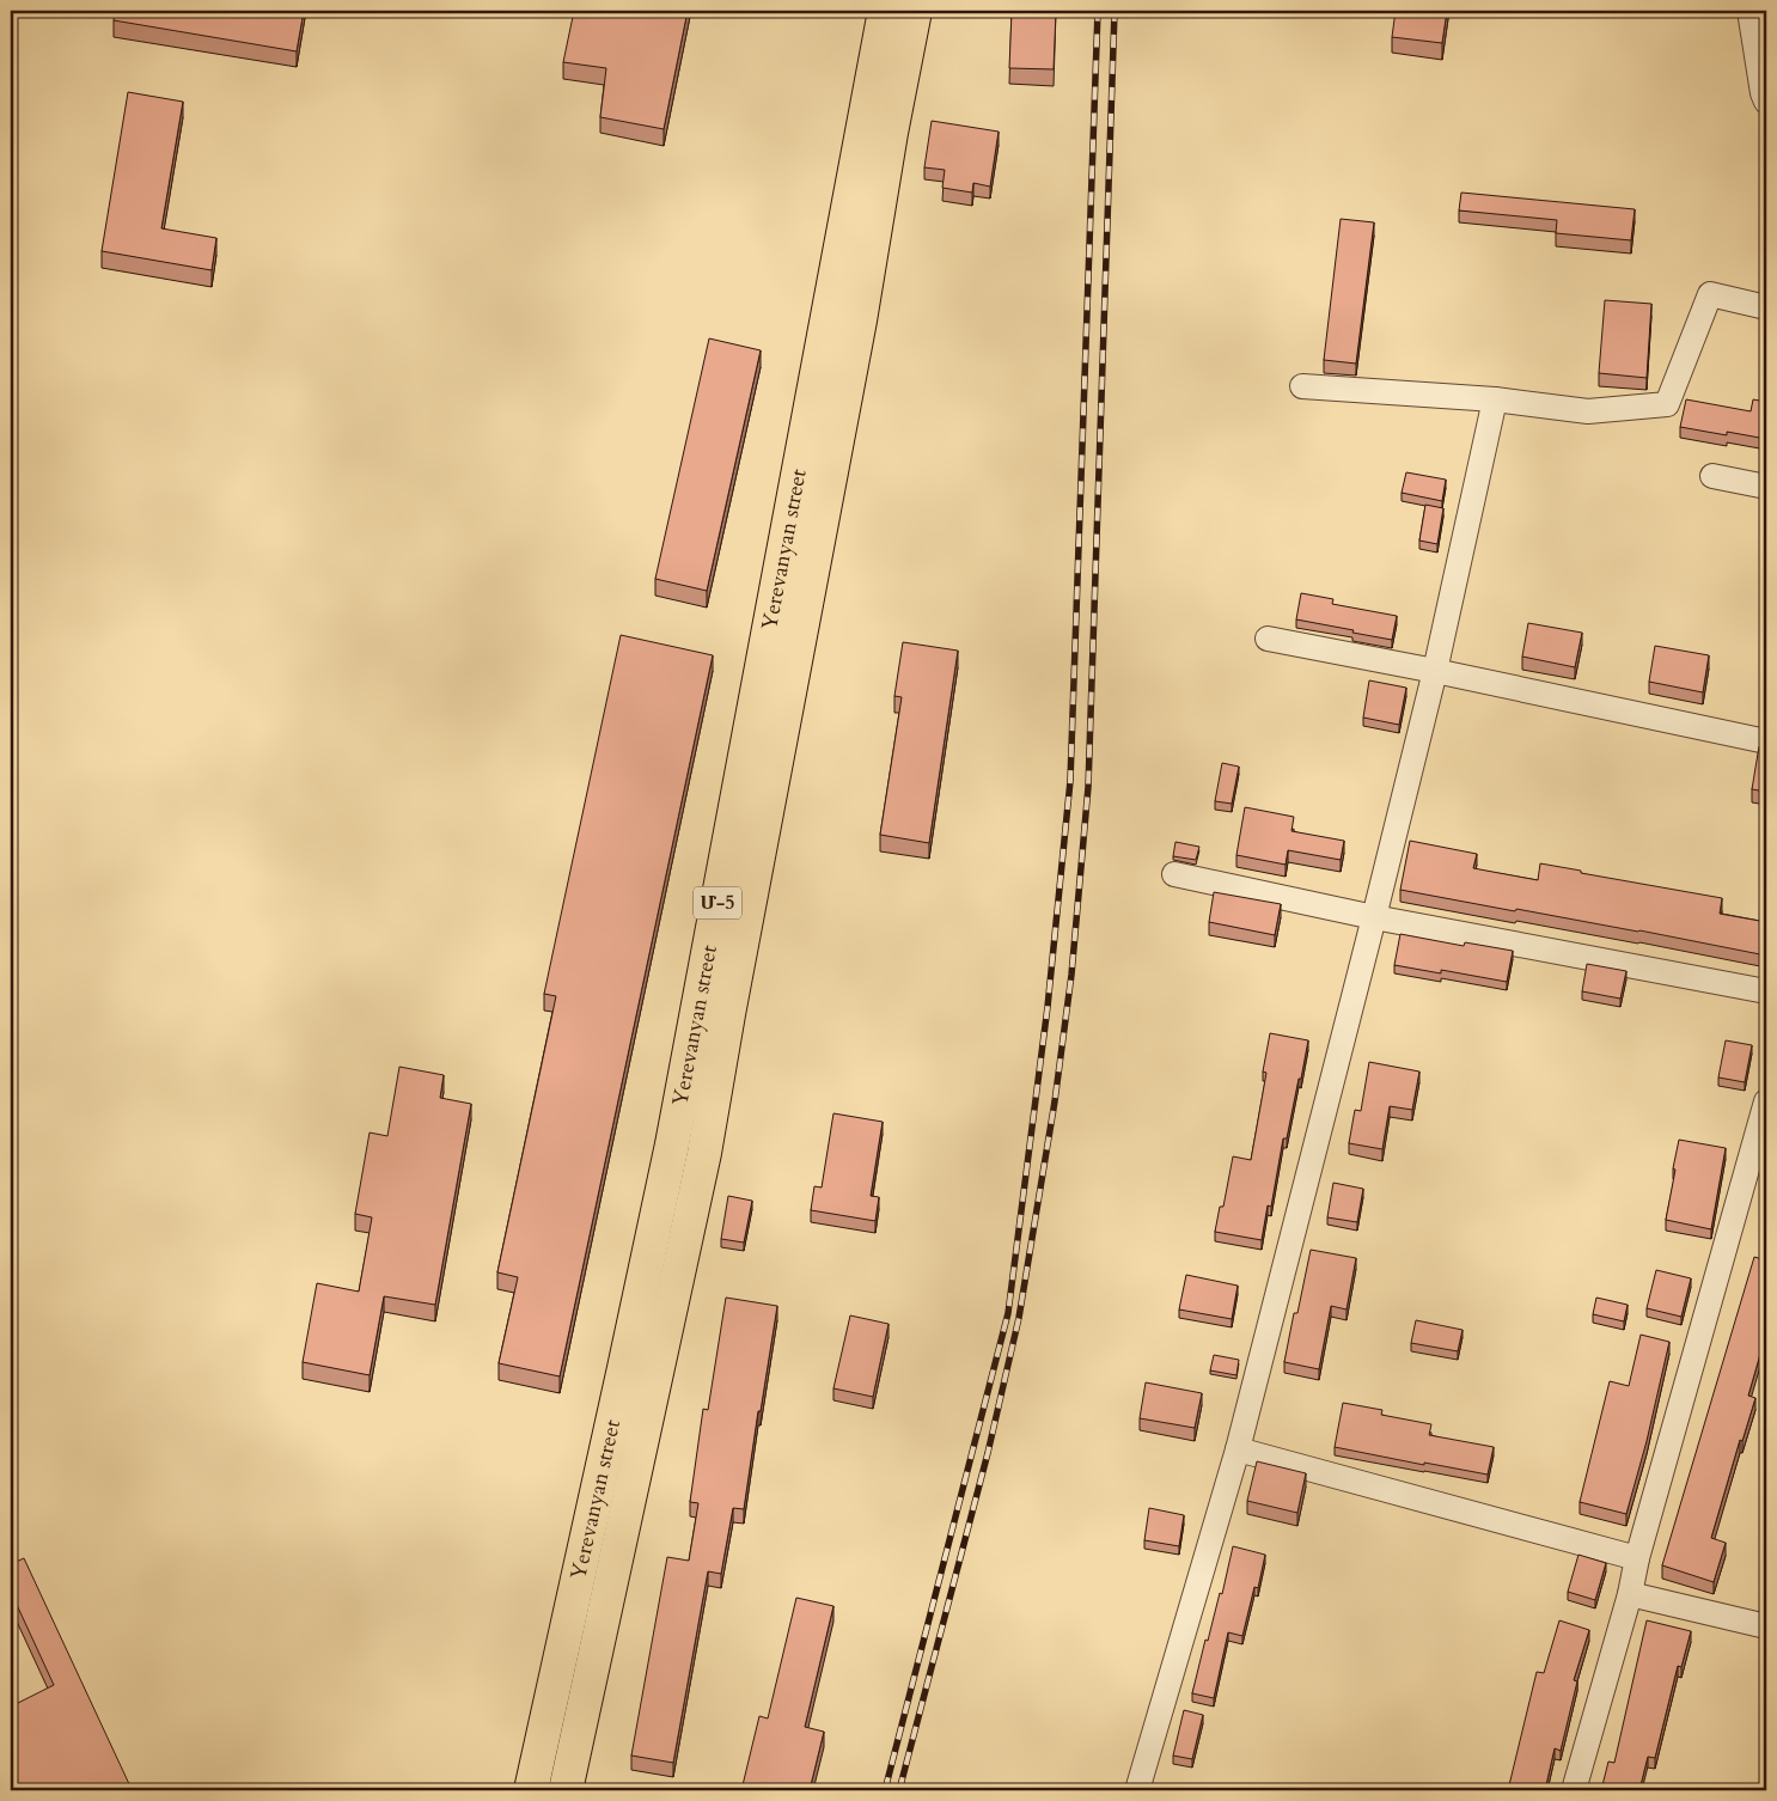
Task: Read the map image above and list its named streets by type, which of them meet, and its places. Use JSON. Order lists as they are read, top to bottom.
{
  "streets": {
    "highway": ["Yerevanyan street", "Մ-5"]
  }
}
